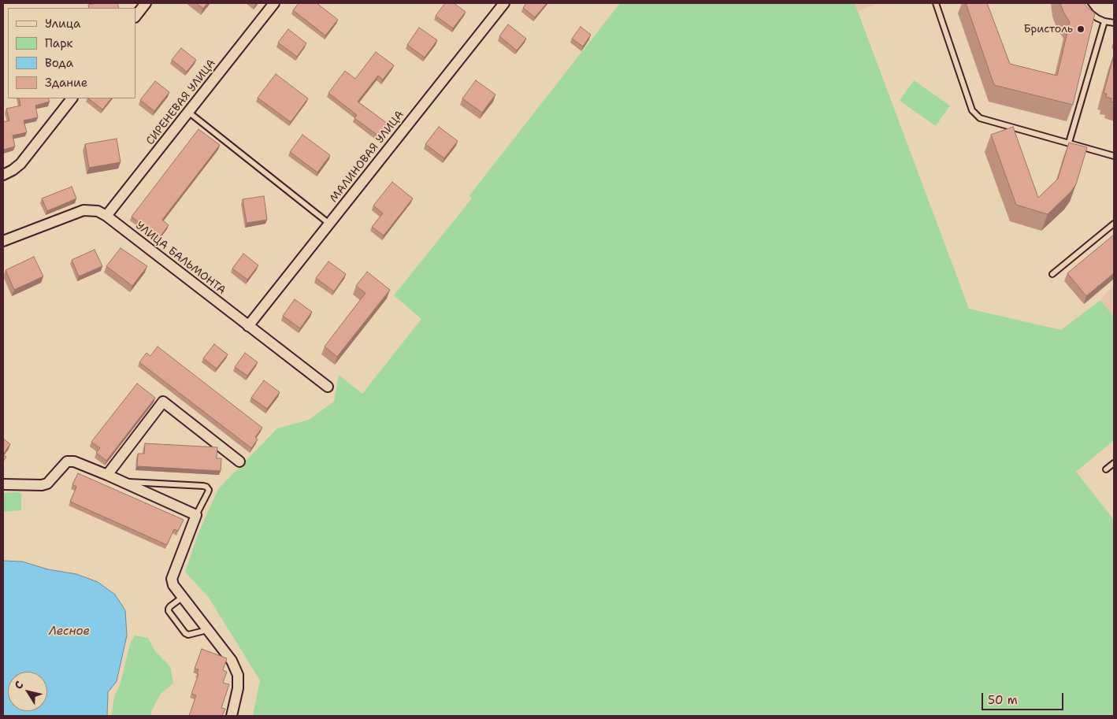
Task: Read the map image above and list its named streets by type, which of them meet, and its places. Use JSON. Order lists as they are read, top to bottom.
{
  "streets": {
    "street": ["СИРЕНЕВАЯ УЛИЦА", "МАЛИНОВАЯ УЛИЦА", "УЛИЦА БАЛЬМОНТА"]
  },
  "crossings": [
    ["СИРЕНЕВАЯ УЛИЦА", "УЛИЦА БАЛЬМОНТА"],
    ["МАЛИНОВАЯ УЛИЦА", "УЛИЦА БАЛЬМОНТА"]
  ],
  "water": ["Лесное"],
  "places": ["Бристоль"],
  "legend": [
    "Улица",
    "Парк",
    "Вода",
    "Здание"
  ],
  "scale_bar": "50 m",
  "north": "top left"
}
